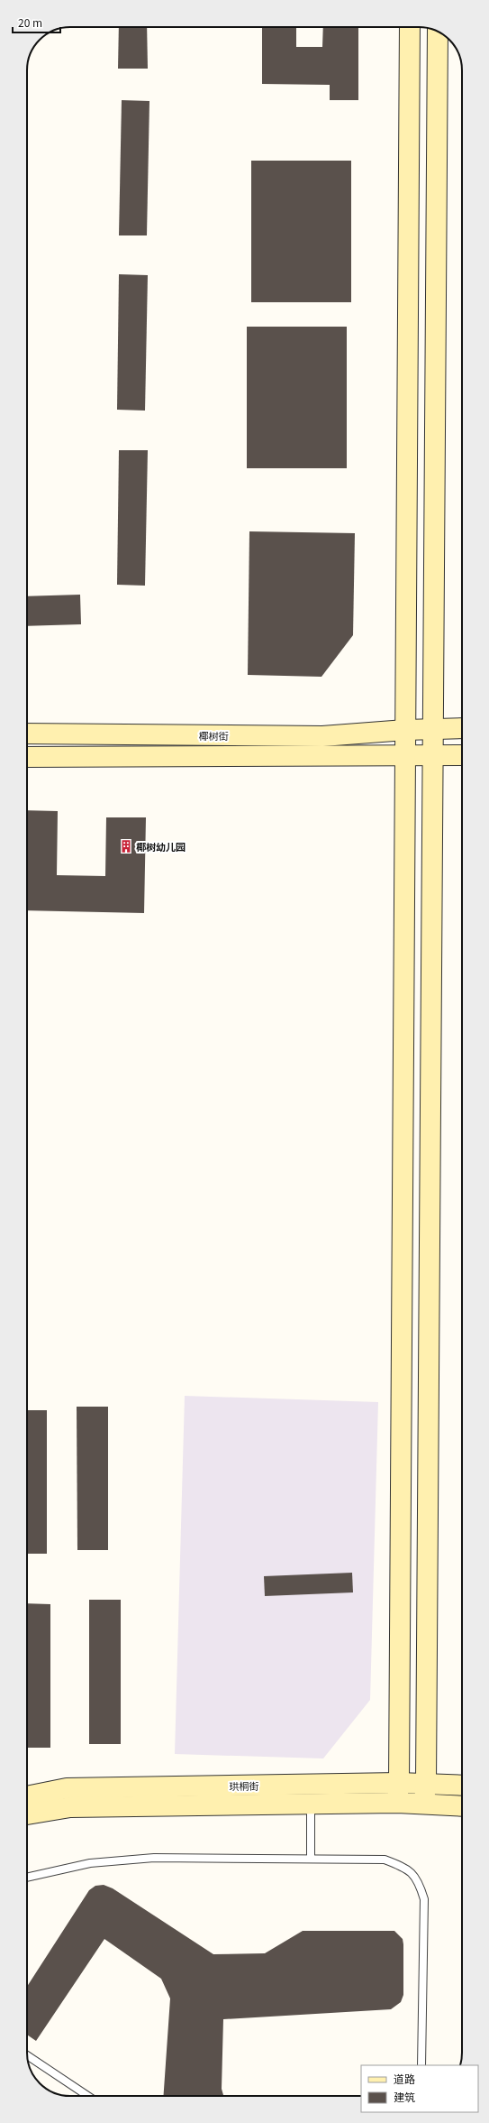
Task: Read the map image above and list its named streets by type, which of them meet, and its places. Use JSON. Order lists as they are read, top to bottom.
{
  "streets": {
    "street": ["椰树街", "珙桐街"]
  },
  "places": {
    "building": ["椰树幼儿园"]
  },
  "legend": ["道路", "建筑"],
  "scale_bar": "20 m"
}
